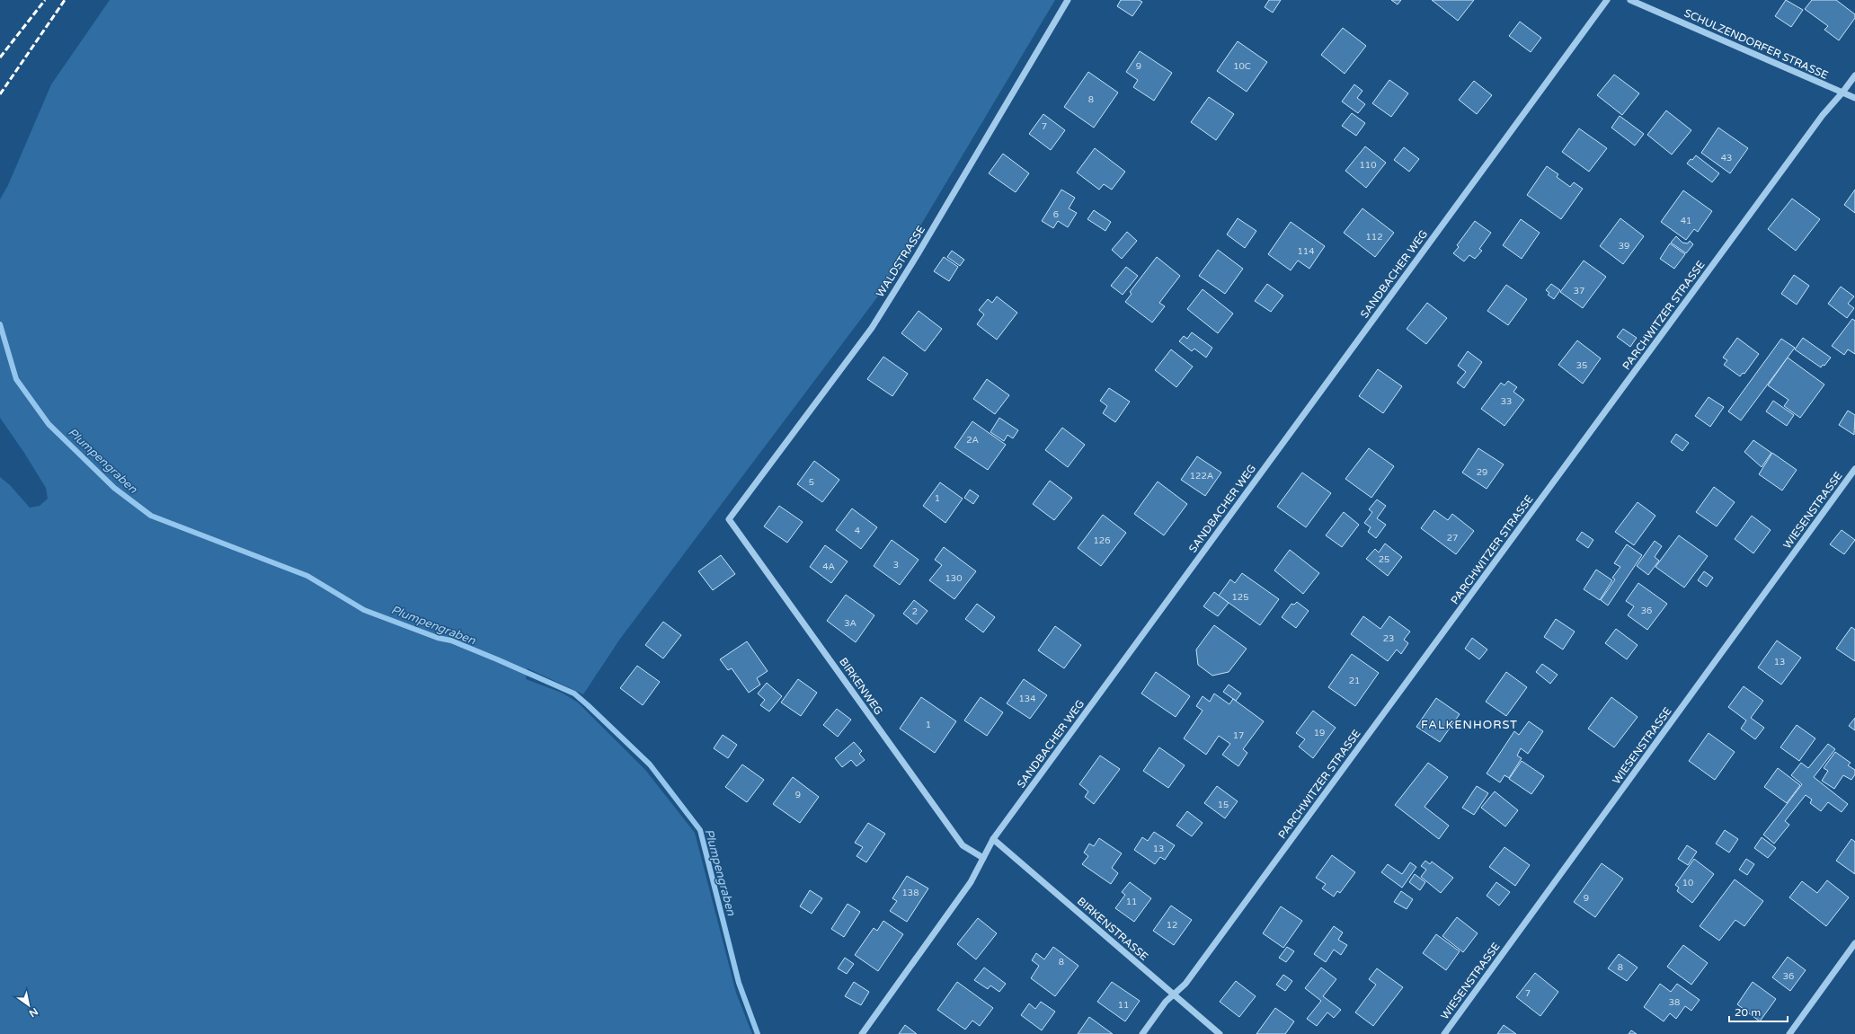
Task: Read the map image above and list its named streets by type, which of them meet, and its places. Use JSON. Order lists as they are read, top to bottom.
{
  "streets": {
    "street": [
      "SCHULZENDORFER STRASSE",
      "WALDSTRASSE",
      "SANDBACHER WEG",
      "PARCHWITZER STRASSE",
      "WIESENSTRASSE",
      "BIRKENWEG",
      "BIRKENSTRASSE"
    ]
  },
  "crossings": [
    ["SCHULZENDORFER STRASSE", "PARCHWITZER STRASSE"],
    ["WALDSTRASSE", "BIRKENWEG"],
    ["SANDBACHER WEG", "BIRKENWEG"],
    ["SANDBACHER WEG", "BIRKENSTRASSE"],
    ["PARCHWITZER STRASSE", "BIRKENSTRASSE"]
  ],
  "districts": ["FALKENHORST"],
  "water": ["Plumpengraben"],
  "house_numbers": [
    "9",
    "10C",
    "8",
    "7",
    "43",
    "110",
    "6",
    "41",
    "112",
    "39",
    "114",
    "37",
    "35",
    "33",
    "2A",
    "29",
    "122A",
    "5",
    "1",
    "4",
    "27",
    "126",
    "25",
    "3",
    "4A",
    "130",
    "125",
    "36",
    "2",
    "3A",
    "23",
    "13",
    "21",
    "134",
    "1",
    "19",
    "17",
    "9",
    "15",
    "13",
    "10",
    "138",
    "9",
    "11",
    "12",
    "8",
    "8",
    "36",
    "7",
    "38",
    "11"
  ],
  "scale_bar": "20 m",
  "north": "bottom right"
}
